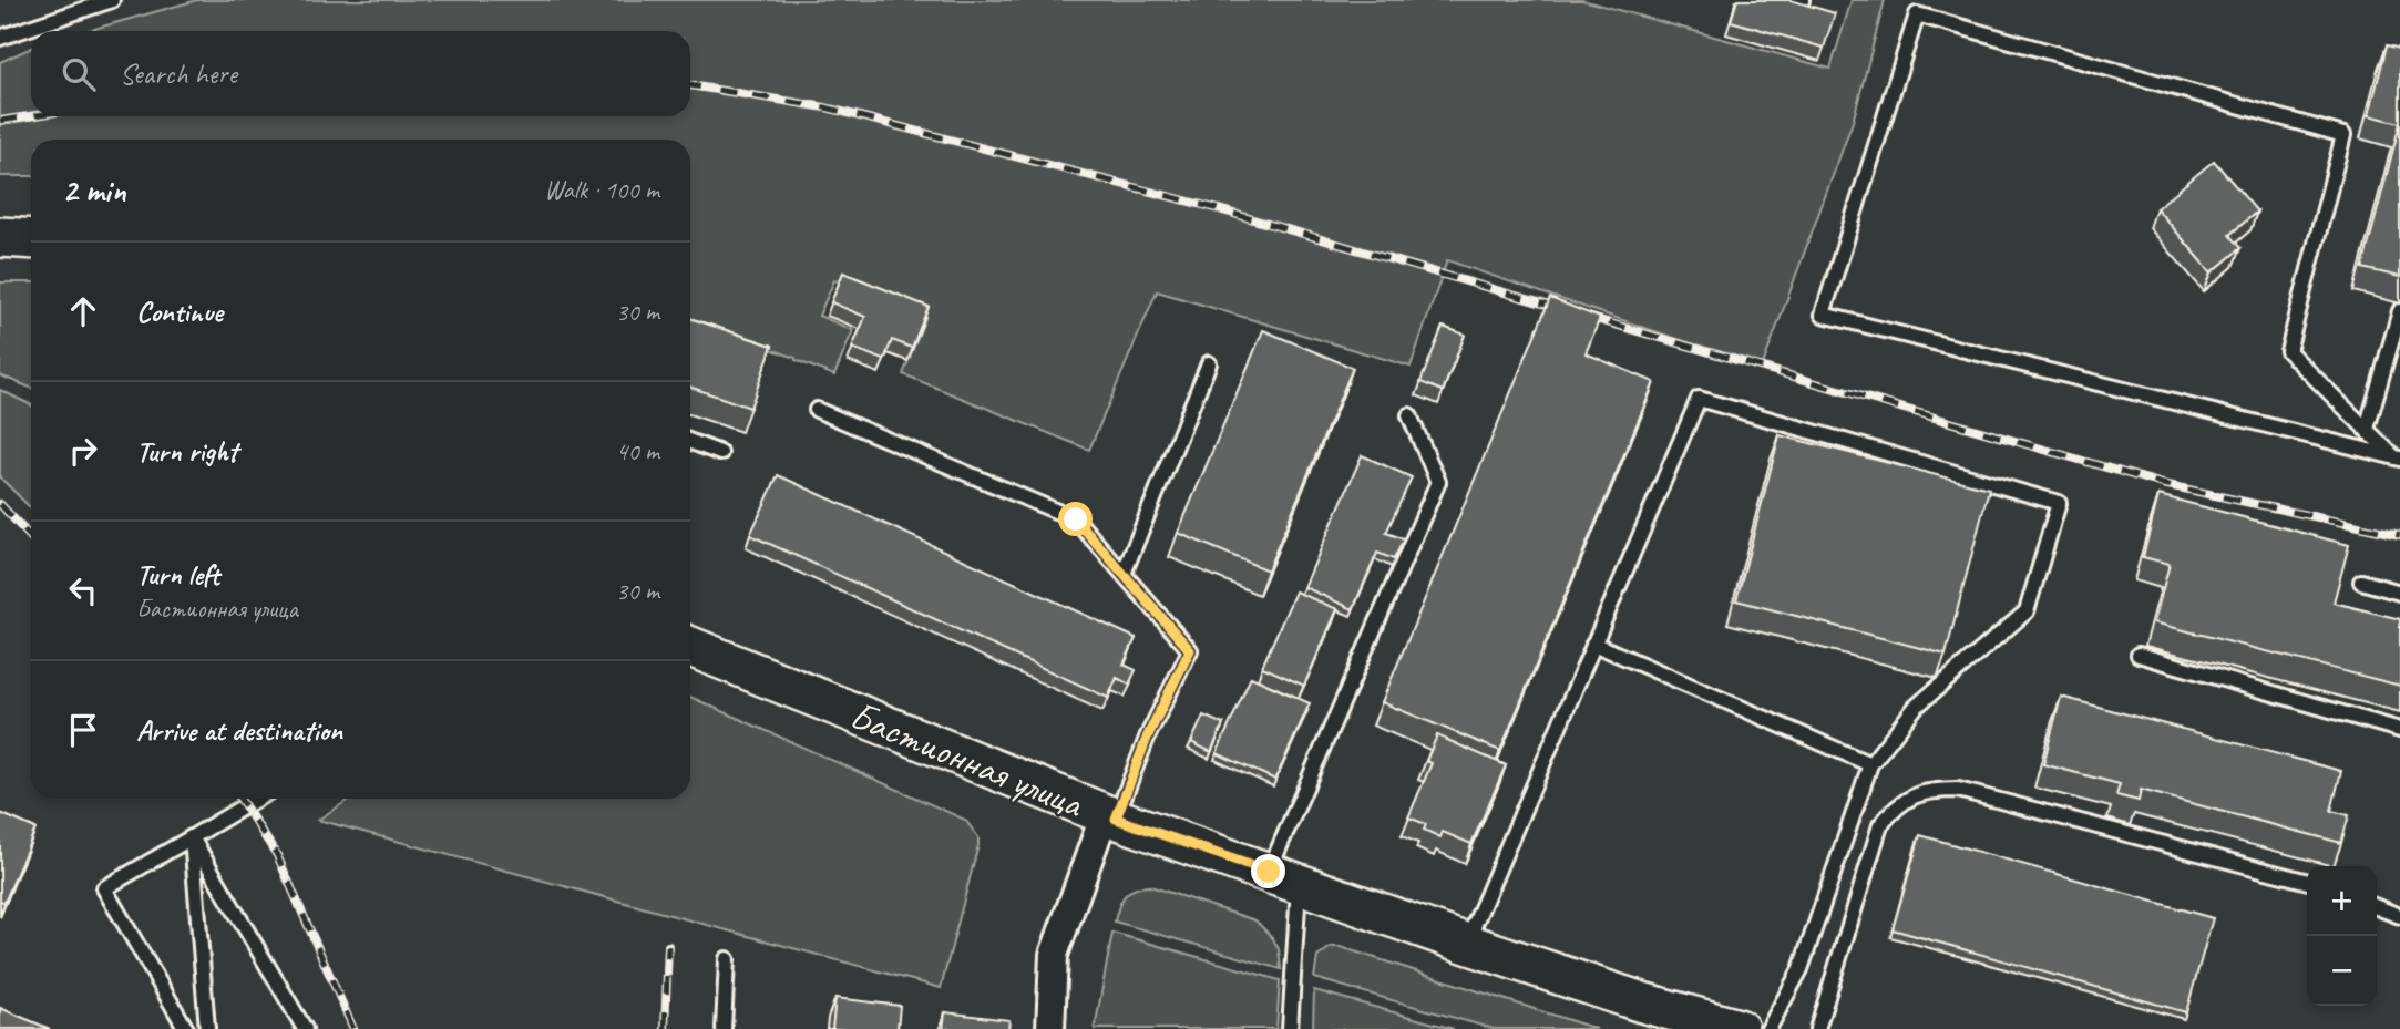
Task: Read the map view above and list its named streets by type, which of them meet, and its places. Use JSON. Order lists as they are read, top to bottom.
{
  "streets": {
    "main road": ["Бастионная улица"]
  },
  "page": {
    "search": "Search here",
    "heading": ["2 min", "Walk · 100 m"],
    "list": [
      ["Continue", "30 m"],
      ["Turn right", "40 m"],
      ["Turn left", "Бастионная улица", "30 m"],
      "Arrive at destination"
    ],
    "map_buttons": ["+", "−"]
  }
}
